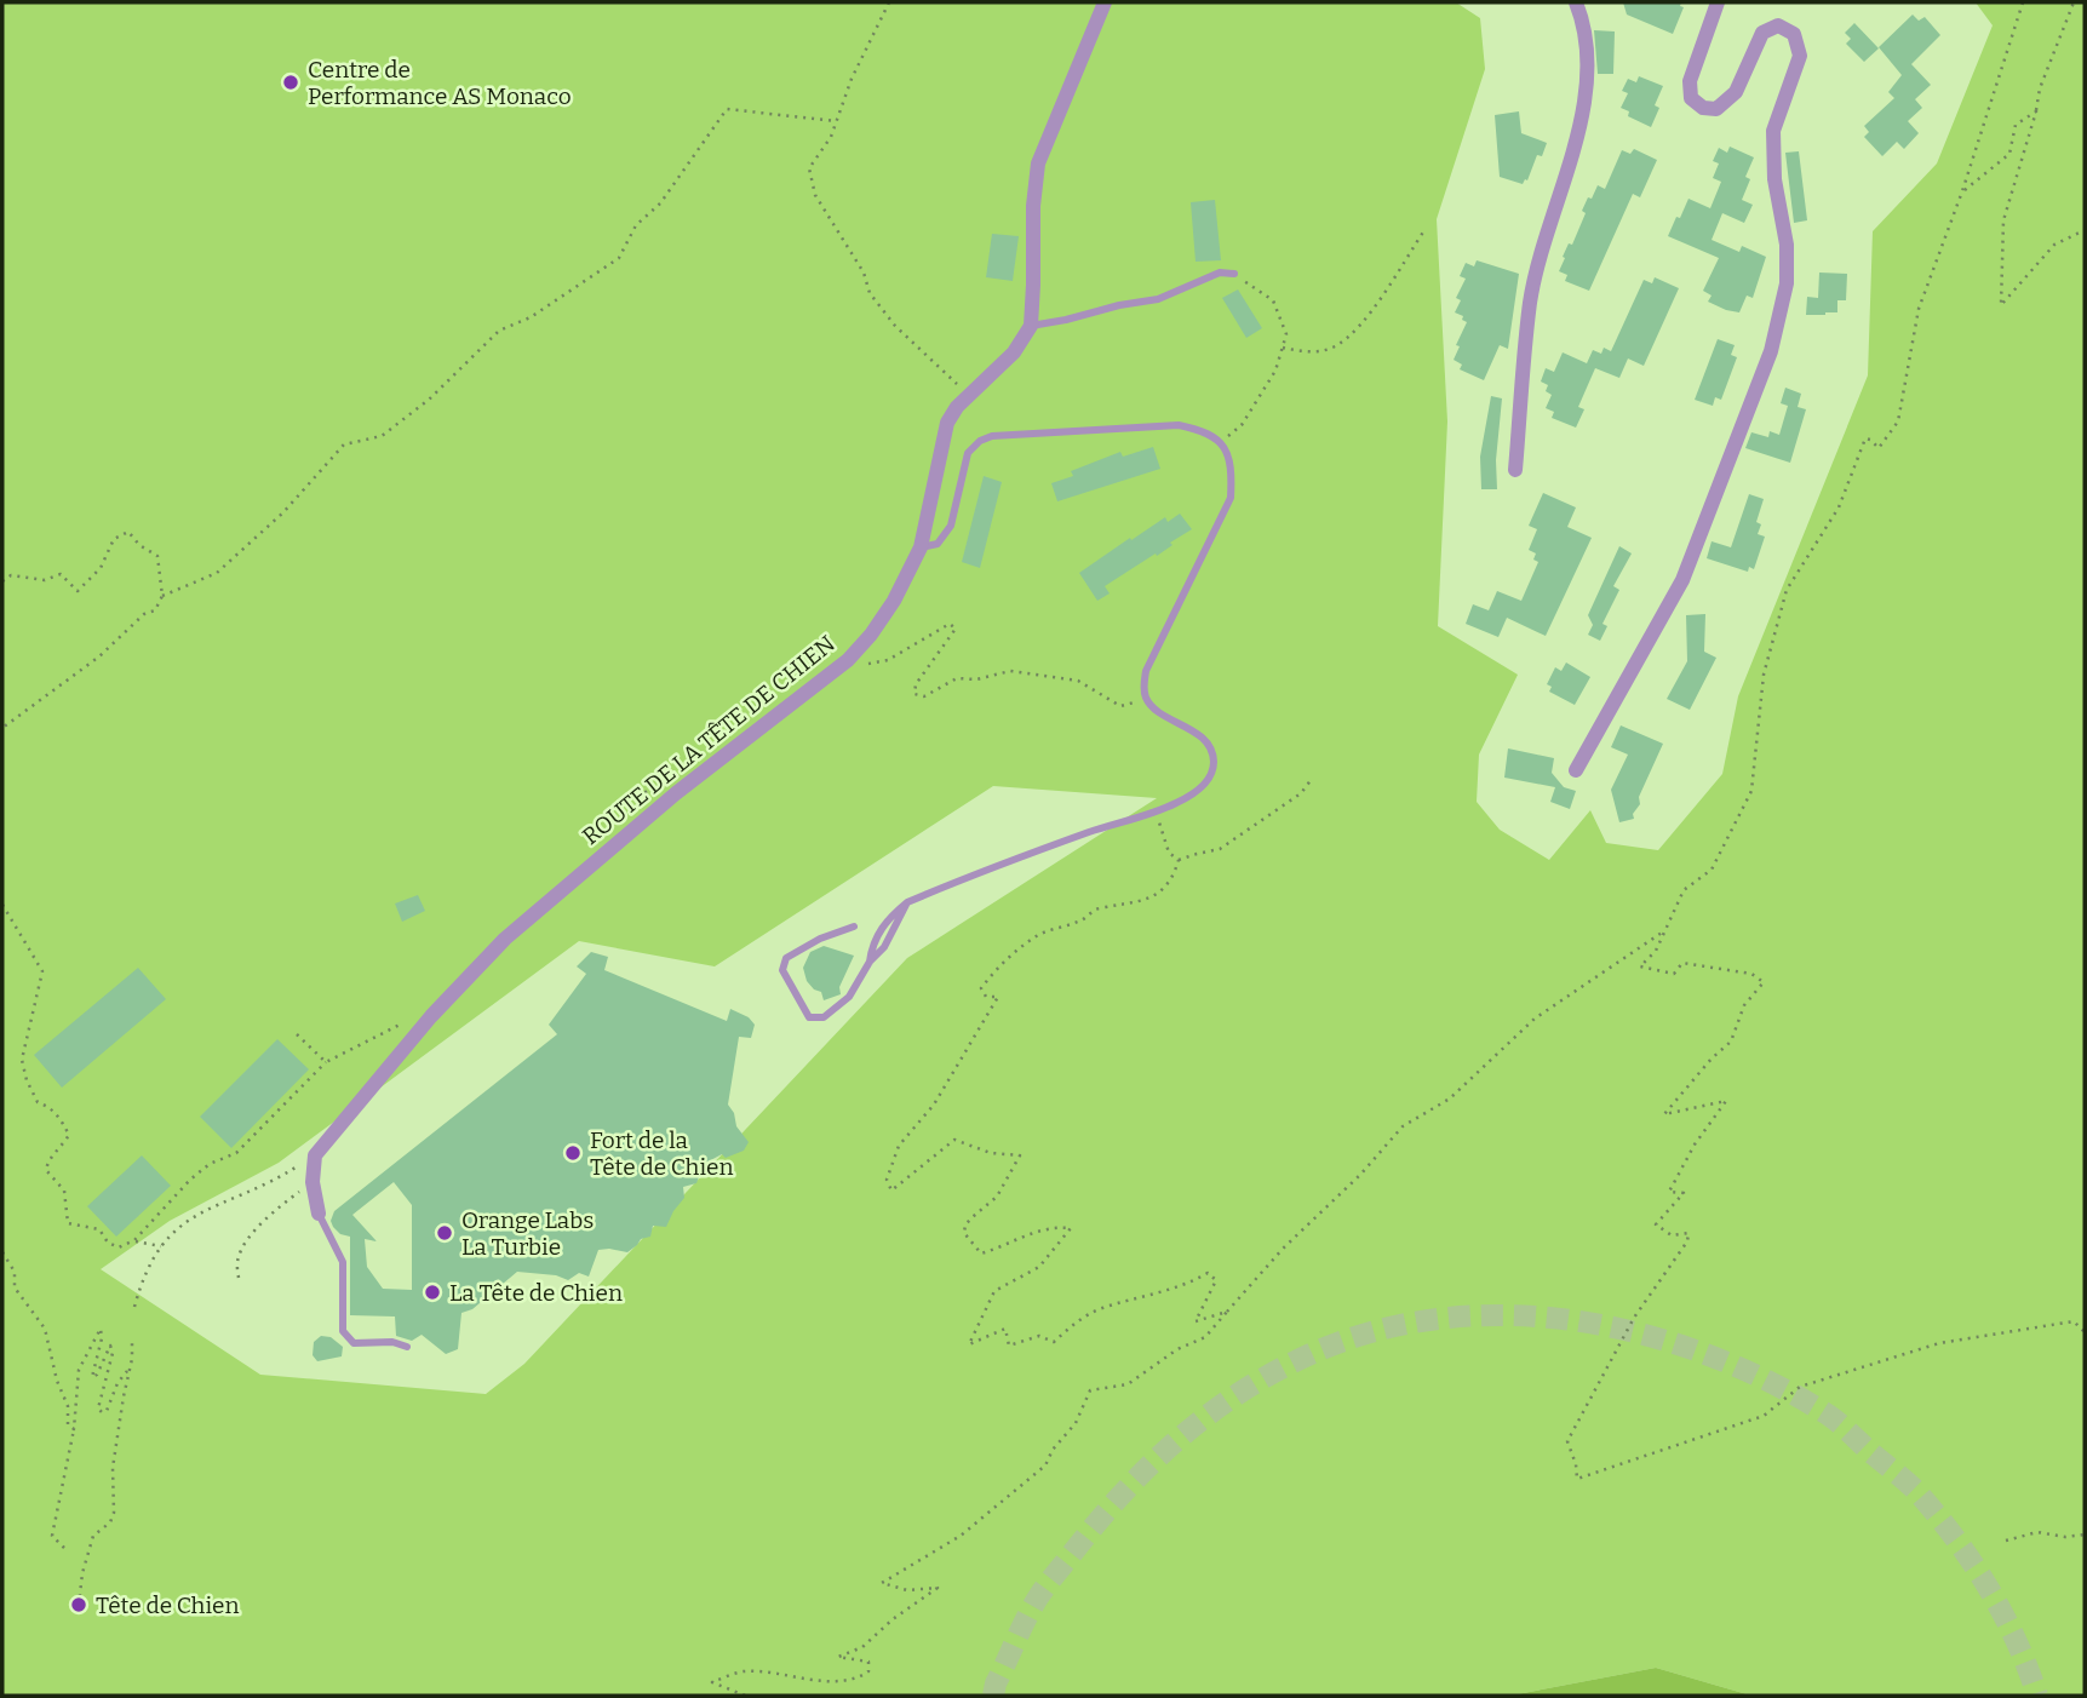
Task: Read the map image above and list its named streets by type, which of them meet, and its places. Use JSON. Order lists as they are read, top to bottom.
{
  "streets": {
    "street": ["ROUTE DE LA TÊTE DE CHIEN"]
  },
  "places": [
    "Centre de Performance AS Monaco",
    "Fort de la Tête de Chien",
    "Orange Labs La Turbie",
    "La Tête de Chien",
    "Tête de Chien"
  ]
}
